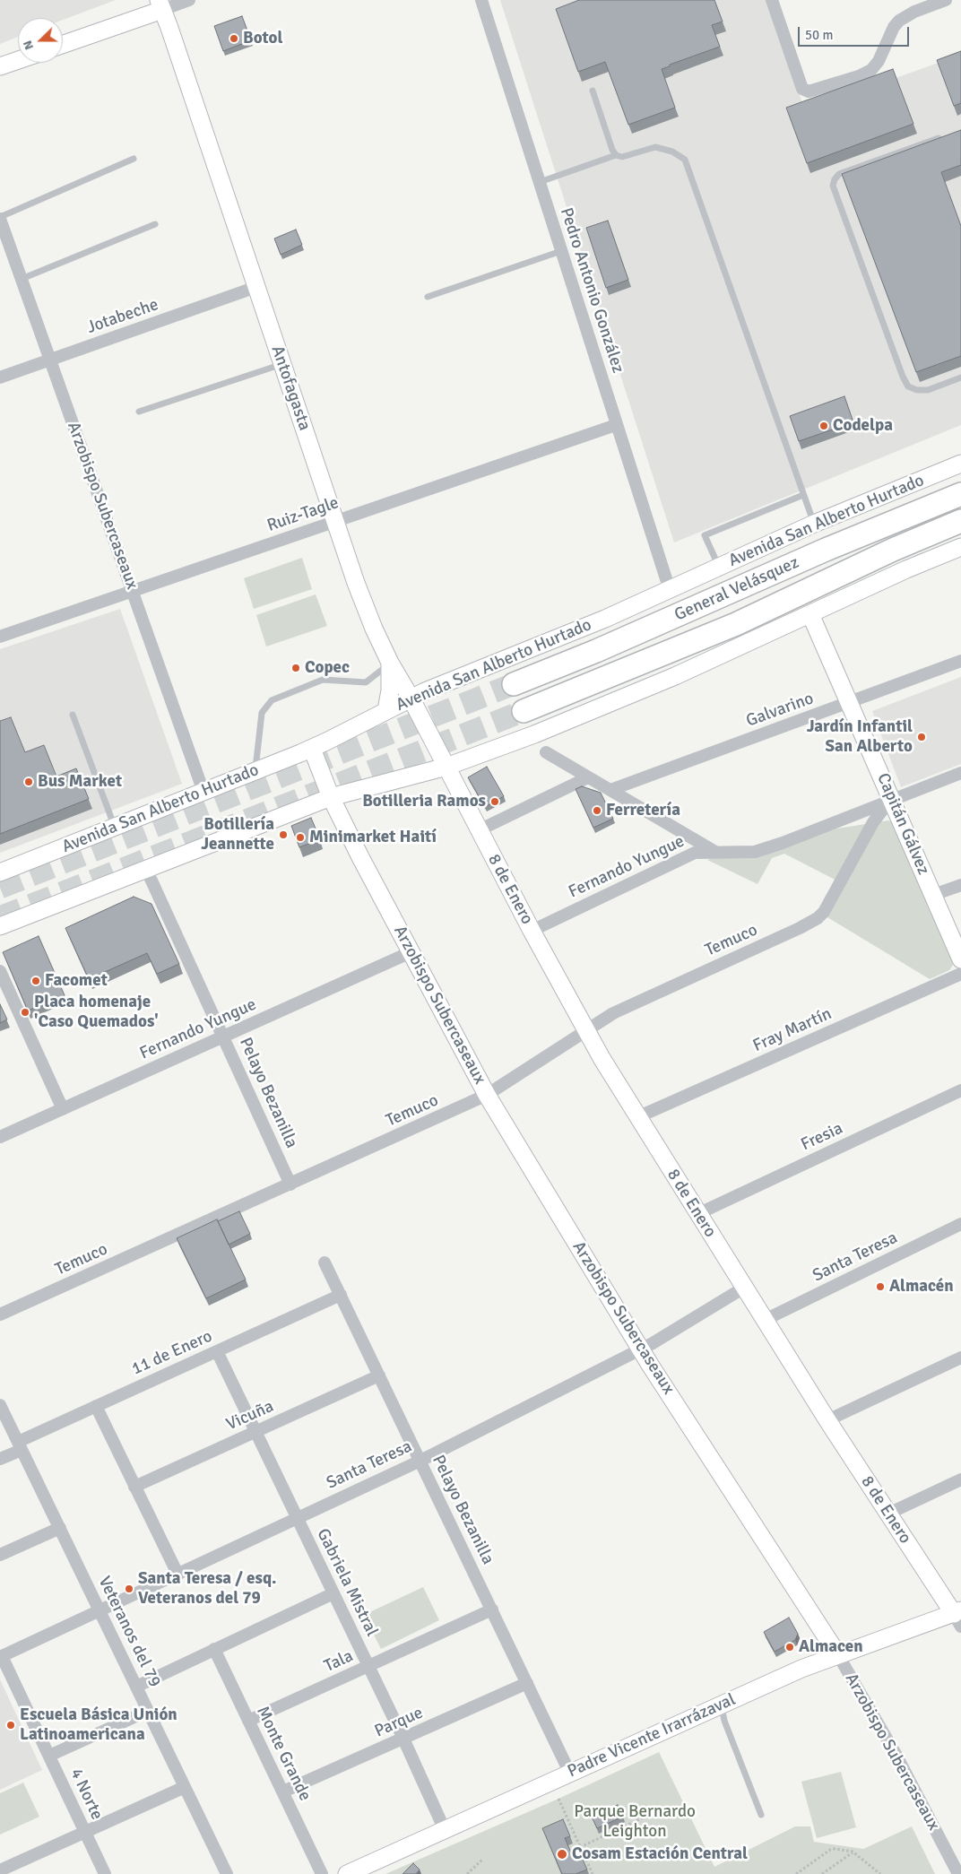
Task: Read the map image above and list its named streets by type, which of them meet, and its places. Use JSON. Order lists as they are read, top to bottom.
{
  "streets": {
    "highway": ["General Velásquez"],
    "street": [
      "Pedro Antonio González",
      "Jotabeche",
      "Antofagasta",
      "Arzobispo Subercaseaux",
      "Ruiz-Tagle",
      "Avenida San Alberto Hurtado",
      "Galvarino",
      "Capitán Gálvez",
      "Fernando Yungue",
      "8 de Enero",
      "Temuco",
      "Fray Martín",
      "Pelayo Bezanilla",
      "Fresia",
      "Santa Teresa",
      "11 de Enero",
      "Vicuña",
      "Gabriela Mistral",
      "Veteranos del 79",
      "Tala",
      "Parque",
      "Padre Vicente Irarrázaval",
      "Monte Grande",
      "4 Norte"
    ]
  },
  "crossings": [
    ["Pedro Antonio González", "Ruiz-Tagle"],
    ["Pedro Antonio González", "Avenida San Alberto Hurtado"],
    ["Jotabeche", "Antofagasta"],
    ["Jotabeche", "Arzobispo Subercaseaux"],
    ["Antofagasta", "Ruiz-Tagle"],
    ["Antofagasta", "Avenida San Alberto Hurtado"],
    ["Antofagasta", "8 de Enero"],
    ["Arzobispo Subercaseaux", "Ruiz-Tagle"],
    ["Arzobispo Subercaseaux", "Avenida San Alberto Hurtado"],
    ["Arzobispo Subercaseaux", "Fernando Yungue"],
    ["Arzobispo Subercaseaux", "Temuco"],
    ["Arzobispo Subercaseaux", "Santa Teresa"],
    ["Arzobispo Subercaseaux", "Padre Vicente Irarrázaval"],
    ["Galvarino", "Capitán Gálvez"],
    ["Capitán Gálvez", "Fernando Yungue"],
    ["Capitán Gálvez", "Temuco"],
    ["Fernando Yungue", "8 de Enero"],
    ["Fernando Yungue", "Temuco"],
    ["Fernando Yungue", "Pelayo Bezanilla"],
    ["8 de Enero", "Temuco"],
    ["8 de Enero", "Fray Martín"],
    ["8 de Enero", "Fresia"],
    ["8 de Enero", "Santa Teresa"],
    ["8 de Enero", "Padre Vicente Irarrázaval"],
    ["Temuco", "Pelayo Bezanilla"],
    ["Pelayo Bezanilla", "Santa Teresa"],
    ["Pelayo Bezanilla", "11 de Enero"],
    ["Pelayo Bezanilla", "Vicuña"],
    ["Pelayo Bezanilla", "Tala"],
    ["Pelayo Bezanilla", "Parque"],
    ["Pelayo Bezanilla", "Padre Vicente Irarrázaval"],
    ["Santa Teresa", "Gabriela Mistral"],
    ["Santa Teresa", "Veteranos del 79"],
    ["Santa Teresa", "4 Norte"],
    ["11 de Enero", "Gabriela Mistral"],
    ["11 de Enero", "Veteranos del 79"],
    ["Vicuña", "Gabriela Mistral"],
    ["Gabriela Mistral", "Tala"],
    ["Gabriela Mistral", "Parque"],
    ["Gabriela Mistral", "Padre Vicente Irarrázaval"],
    ["Tala", "Monte Grande"],
    ["Parque", "Monte Grande"]
  ],
  "parks": ["Parque Bernardo Leighton"],
  "places": [
    "Botol",
    "Codelpa",
    "Copec",
    "Jardín Infantil San Alberto",
    "Bus Market",
    "Botilleria Ramos",
    "Ferretería",
    "Botillería Jeannette",
    "Minimarket Haití",
    "Facomet",
    "Placa homenaje 'Caso Quemados'",
    "Almacén",
    "Santa Teresa / esq. Veteranos del 79",
    "Almacen",
    "Escuela Básica Unión Latinoamericana",
    "Cosam Estación Central"
  ],
  "scale_bar": "50 m",
  "north": "left"
}
